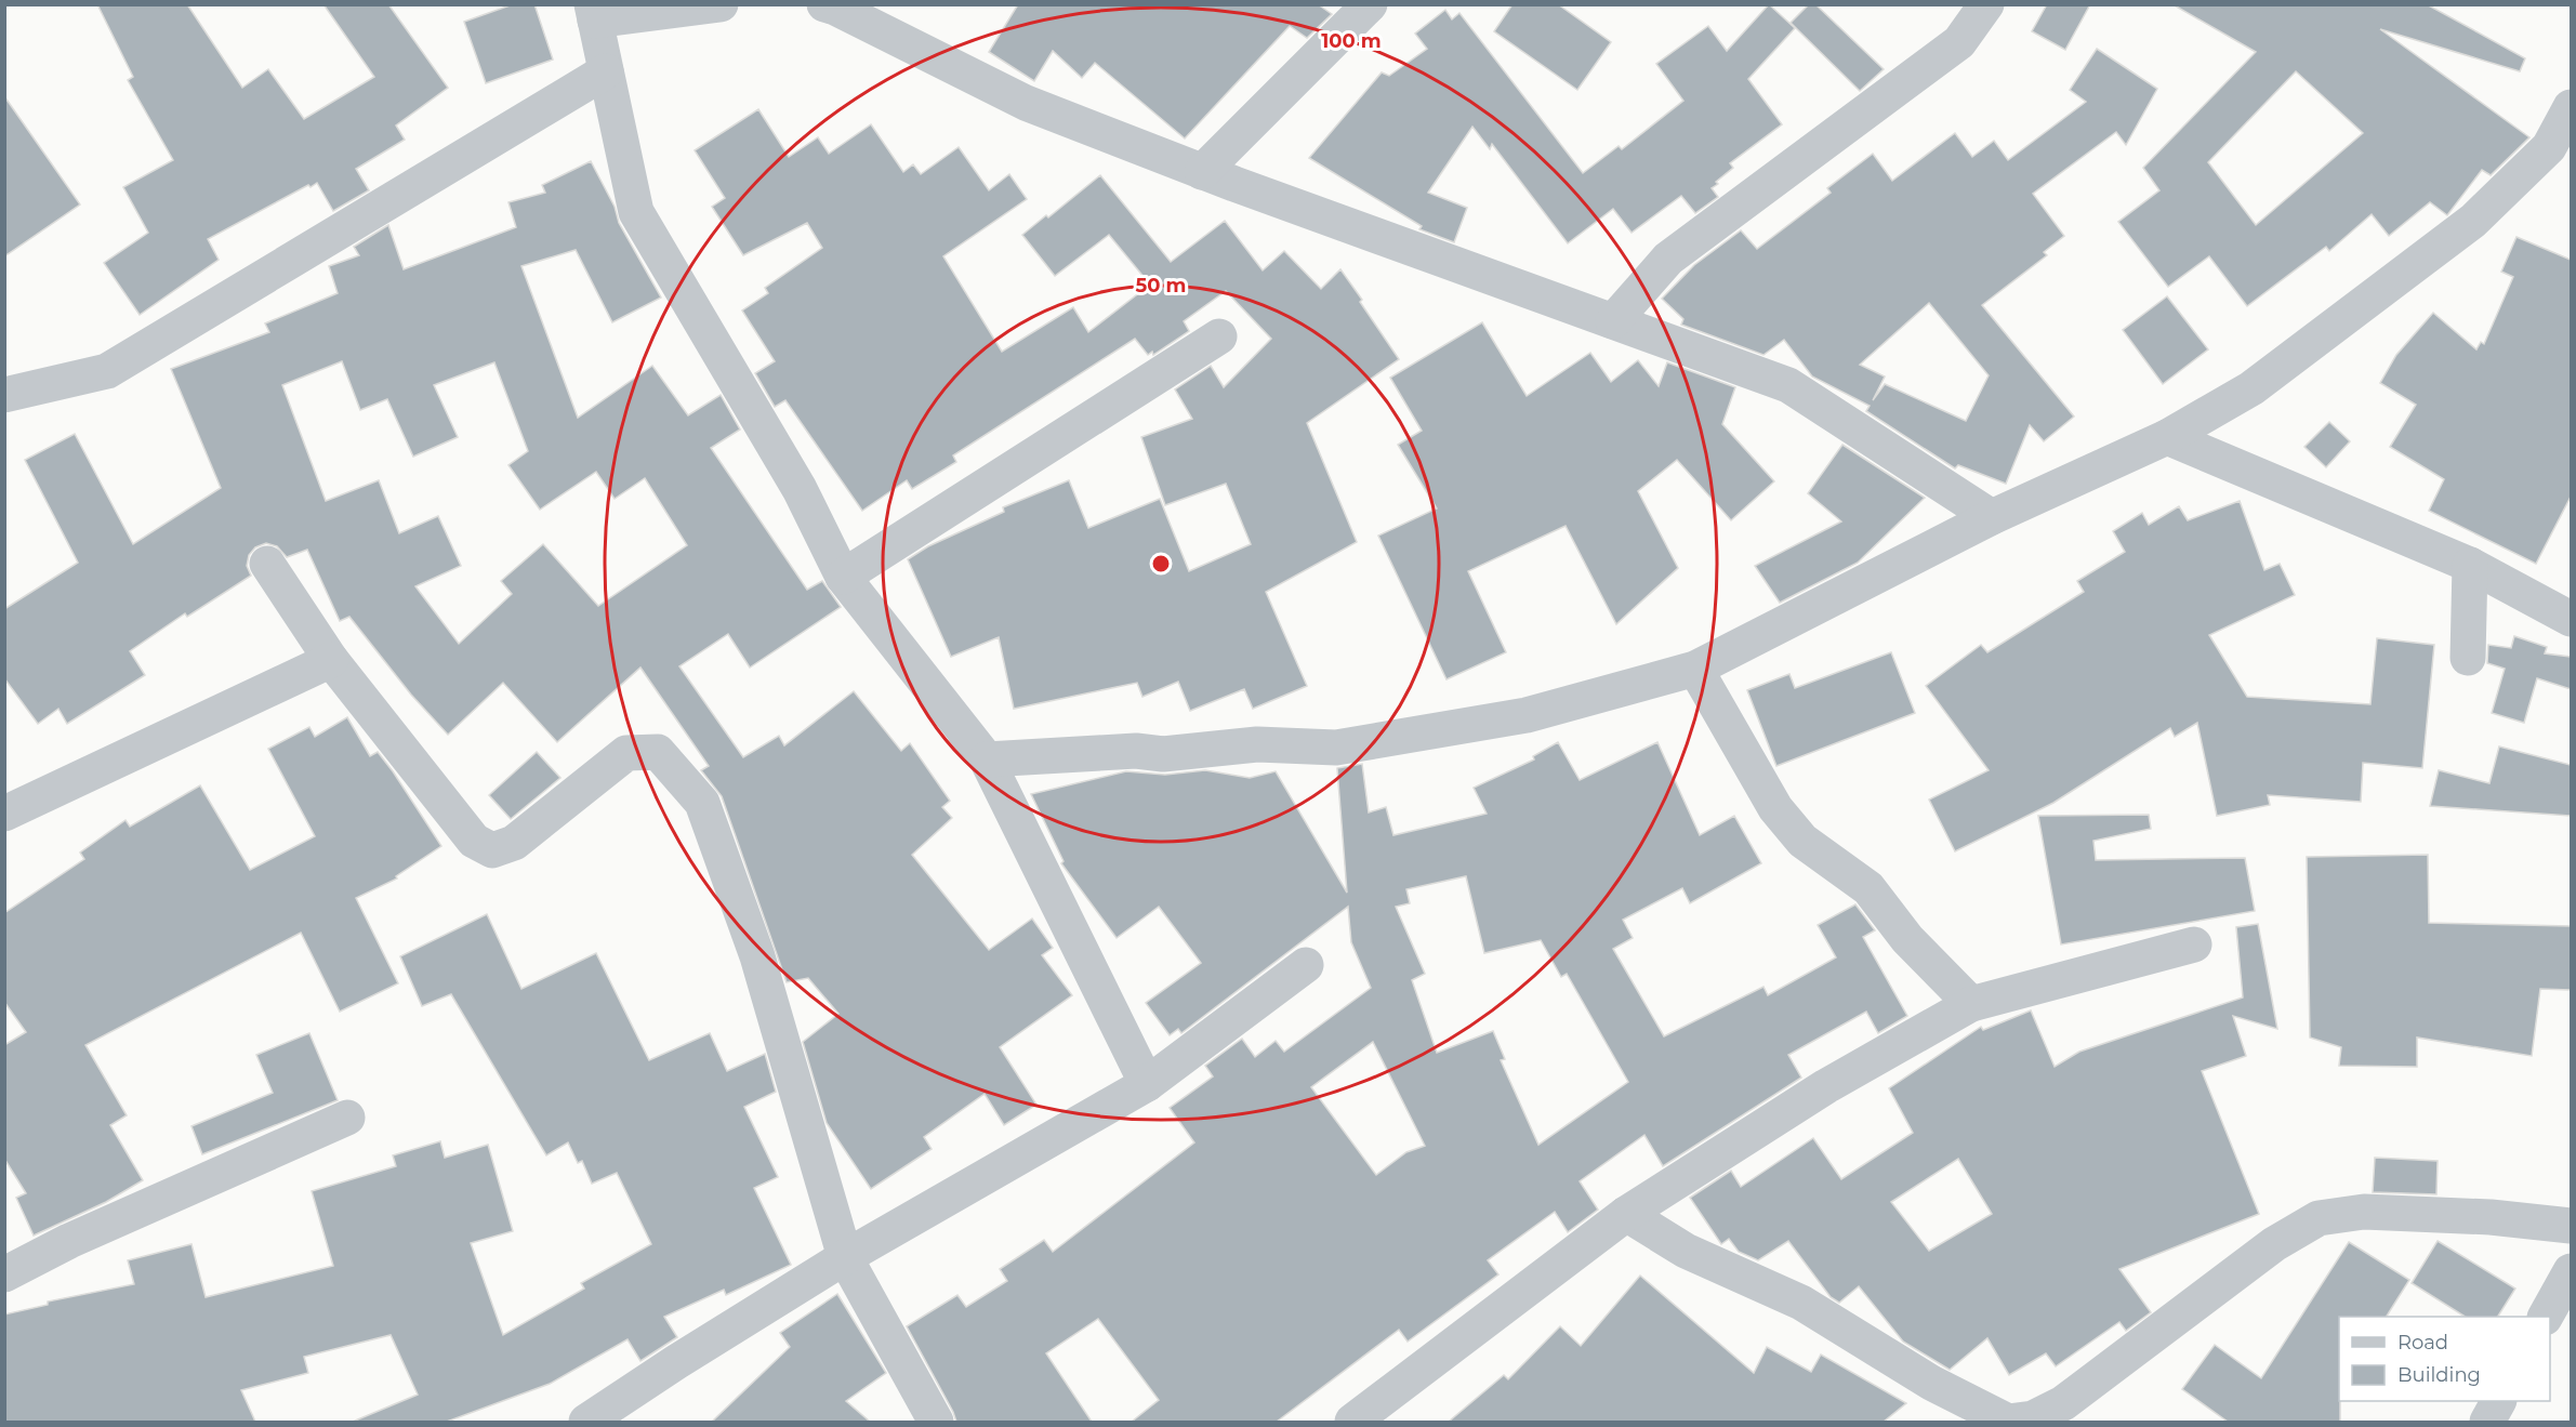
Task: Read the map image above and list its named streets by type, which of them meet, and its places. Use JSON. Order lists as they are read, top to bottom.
{
  "legend": ["Road", "Building"],
  "rings": ["100 m", "50 m"]
}
